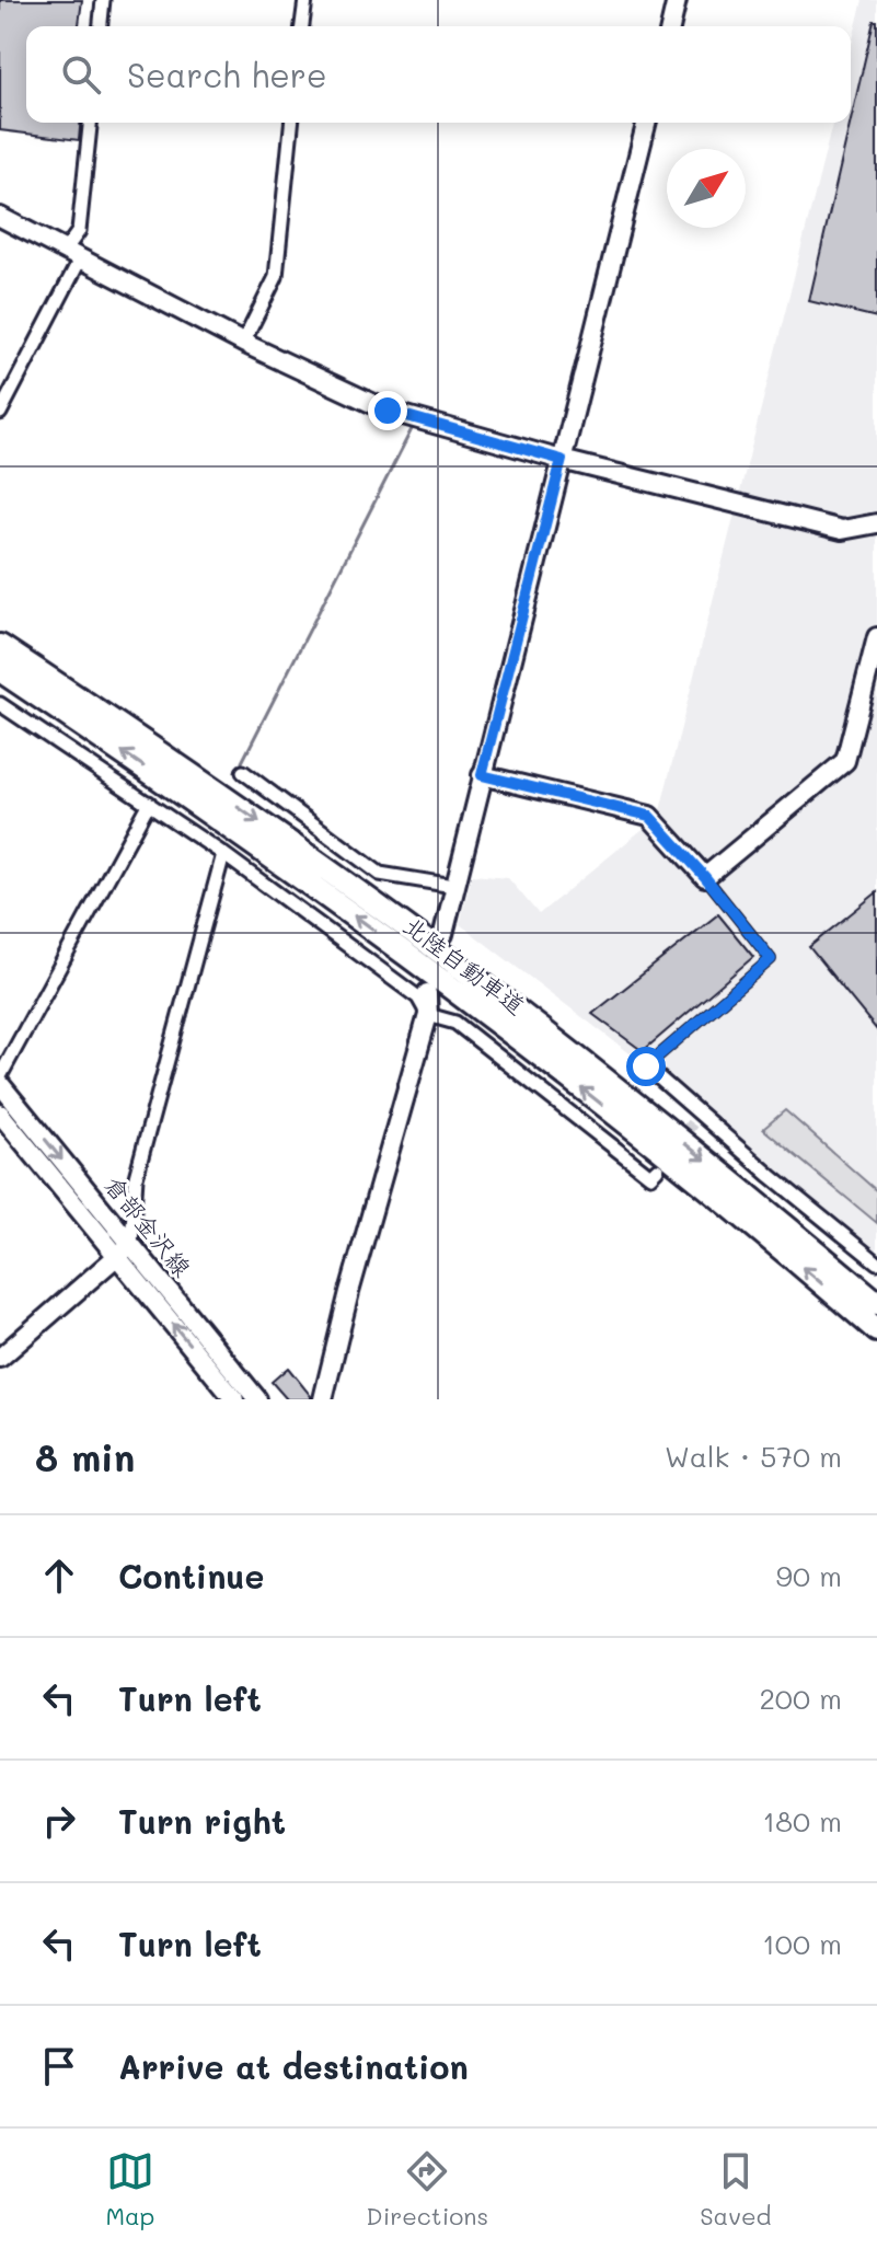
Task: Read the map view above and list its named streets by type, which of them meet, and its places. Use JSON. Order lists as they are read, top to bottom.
{
  "streets": {
    "highway": ["北陸自動車道"],
    "street": ["倉部金沢線"]
  },
  "north": "top right",
  "page": {
    "search": "Search here",
    "heading": ["8 min", "Walk · 570 m"],
    "list": [
      ["Continue", "90 m"],
      ["Turn left", "200 m"],
      ["Turn right", "180 m"],
      ["Turn left", "100 m"],
      "Arrive at destination"
    ],
    "nav": ["Map", "Directions", "Saved"]
  }
}
